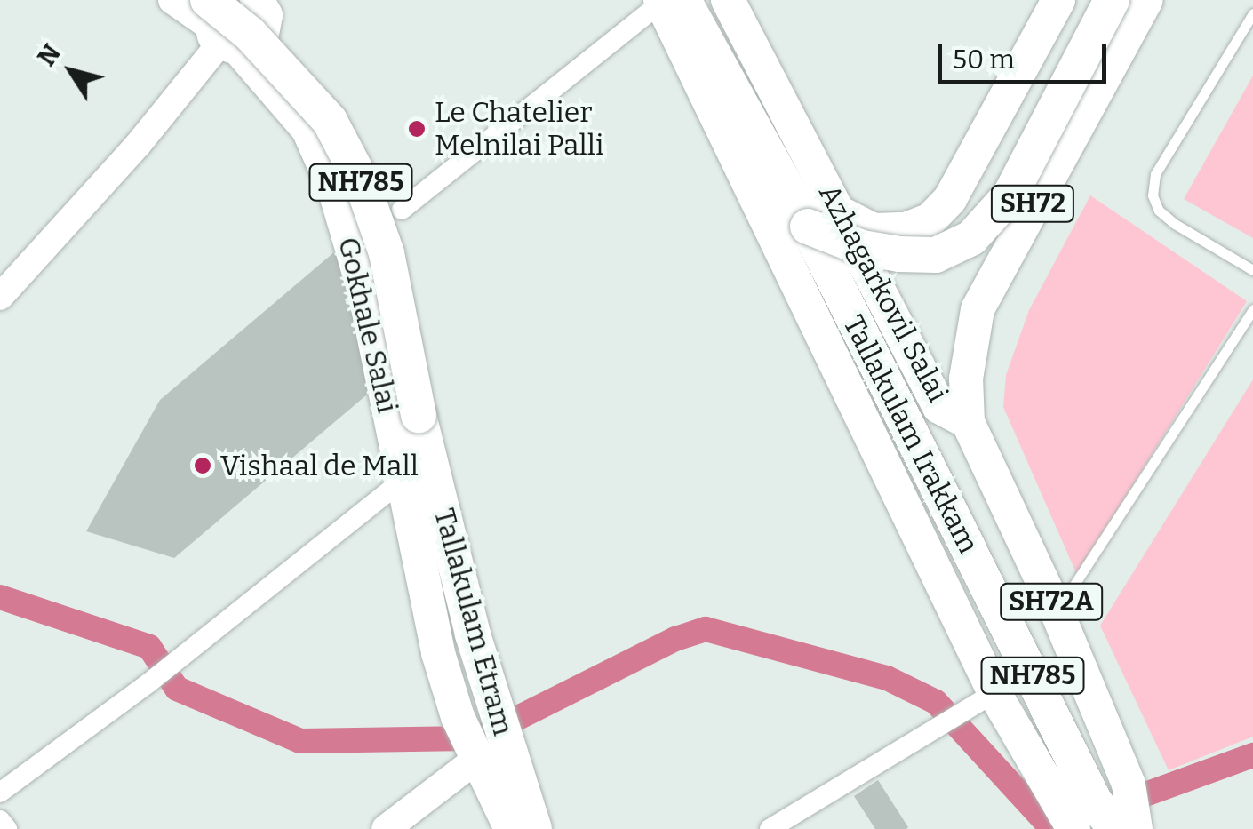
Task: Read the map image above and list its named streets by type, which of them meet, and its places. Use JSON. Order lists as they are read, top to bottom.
{
  "streets": {
    "highway": ["NH785", "Tallakulam Irakkam", "Tallakulam Etram"],
    "main road": [
      "SH72",
      "Azhagarkovil Salai",
      "Gokhale Salai",
      "SH72A"
    ]
  },
  "crossings": [
    ["NH785", "SH72"],
    ["NH785", "Azhagarkovil Salai"],
    ["NH785", "Tallakulam Irakkam"],
    ["SH72", "Azhagarkovil Salai"],
    ["SH72", "Tallakulam Irakkam"],
    ["Azhagarkovil Salai", "Tallakulam Irakkam"],
    ["Gokhale Salai", "Tallakulam Etram"]
  ],
  "places": ["Le Chatelier Melnilai Palli", "Vishaal de Mall"],
  "scale_bar": "50 m",
  "north": "top left"
}
